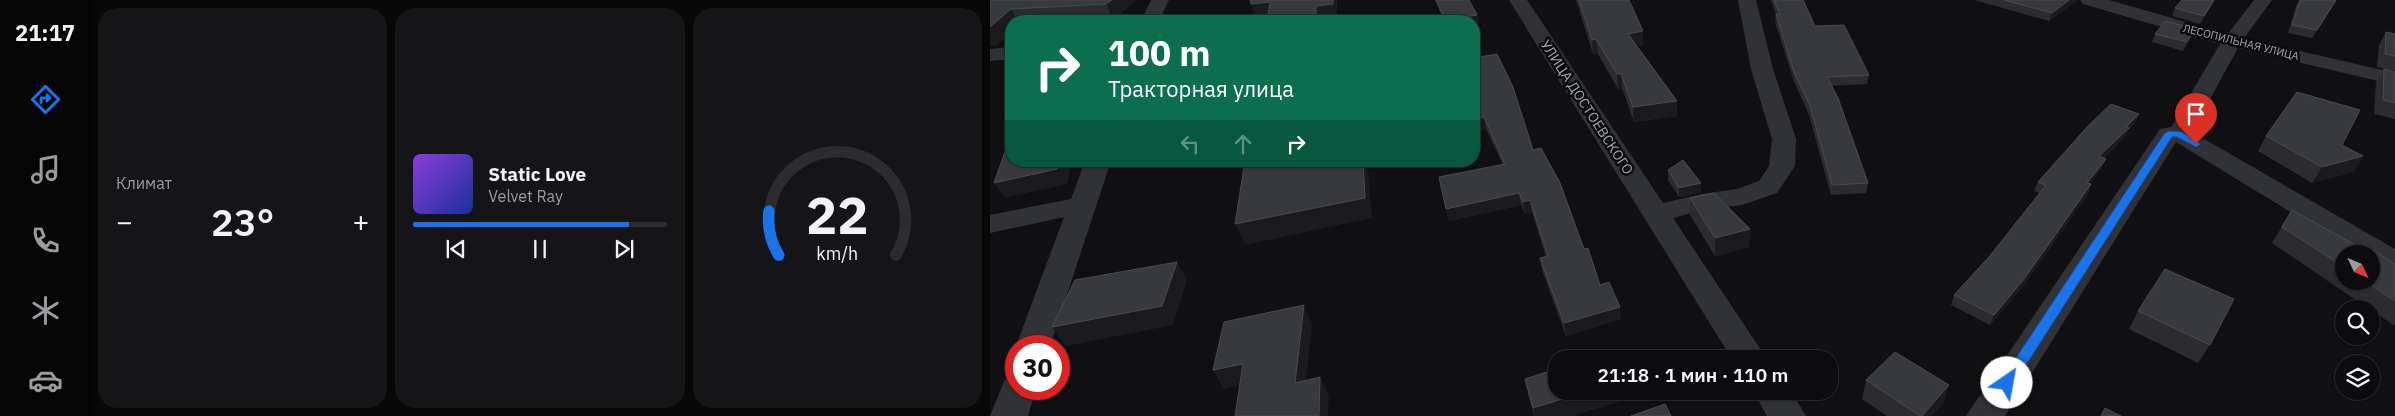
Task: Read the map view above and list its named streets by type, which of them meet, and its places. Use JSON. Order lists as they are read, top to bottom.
{
  "streets": {
    "street": ["ЛЕСОПИЛЬНАЯ УЛИЦА", "УЛИЦА ДОСТОЕВСКОГО"]
  },
  "north": "bottom right",
  "page": {
    "tabs": "21:17",
    "tile": "Климат",
    "turn": ["100 m", "Тракторная улица"],
    "song": ["Static Love", "Velvet Ray"],
    "heat": ["−", "23°", "+"],
    "limit": "30",
    "trip": "21:18 · 1 мин · 110 m",
    "gauge": ["22", "km/h"]
  }
}
